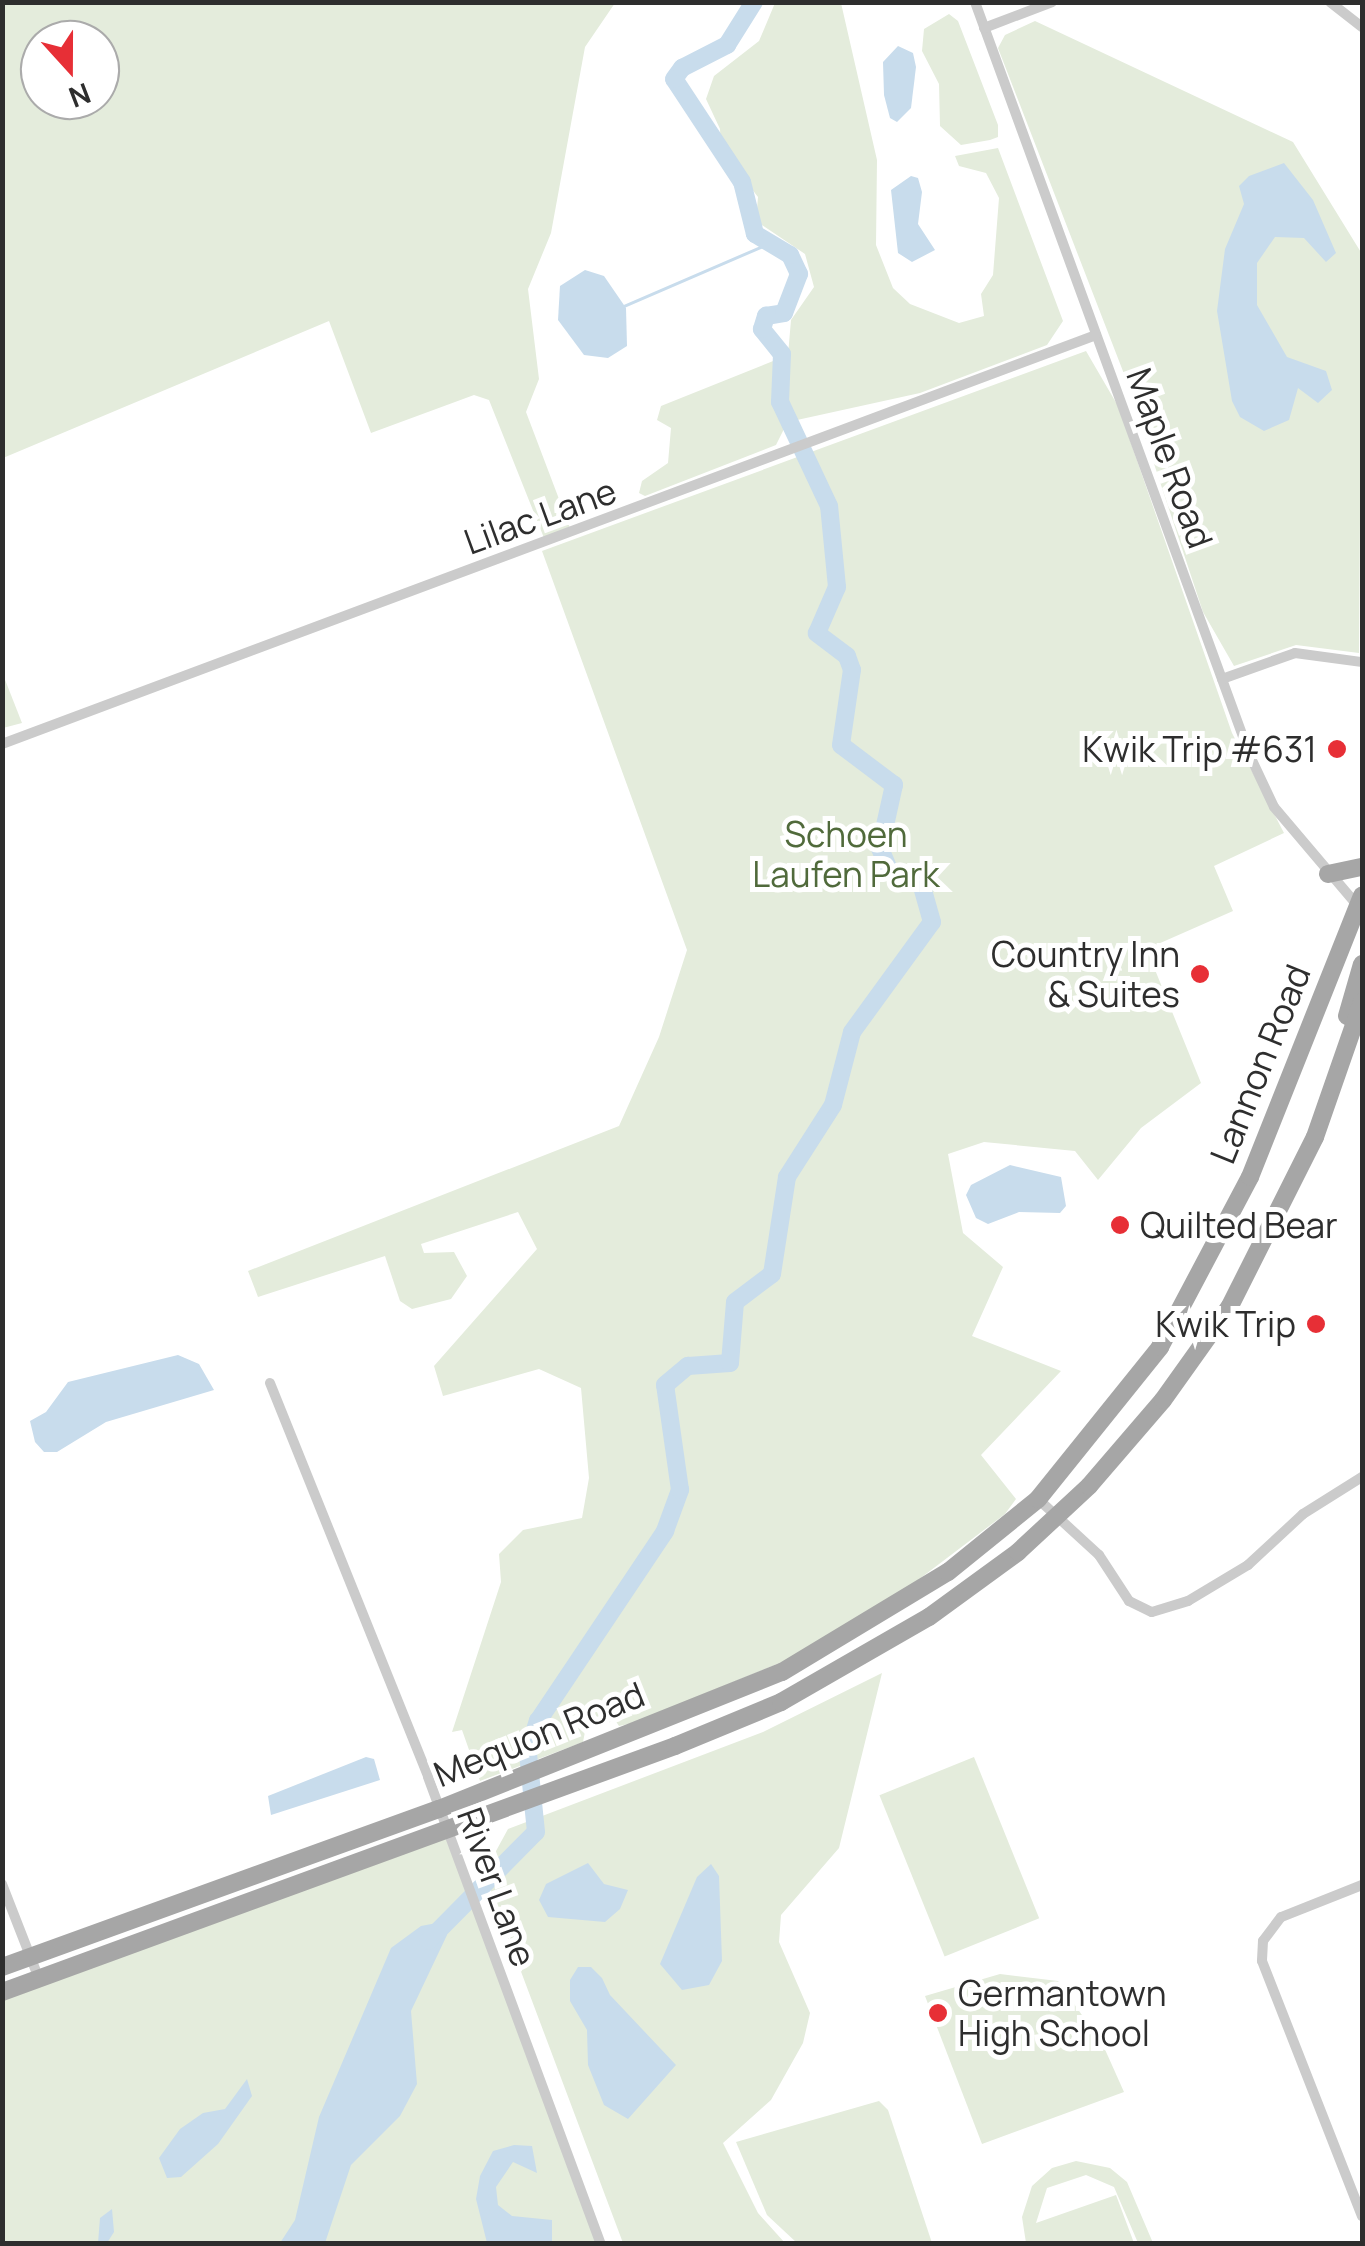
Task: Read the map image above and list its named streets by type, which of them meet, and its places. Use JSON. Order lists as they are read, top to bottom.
{
  "streets": {
    "main road": ["Lannon Road", "Mequon Road"],
    "street": ["Maple Road", "Lilac Lane", "River Lane"]
  },
  "crossings": [
    ["Maple Road", "Lilac Lane"],
    ["Maple Road", "Lannon Road"],
    ["Lannon Road", "Mequon Road"],
    ["Mequon Road", "River Lane"]
  ],
  "parks": ["Schoen Laufen Park"],
  "places": [
    "Kwik Trip #631",
    "Country Inn & Suites",
    "Quilted Bear",
    "Kwik Trip",
    "Germantown High School"
  ],
  "north": "bottom"
}
